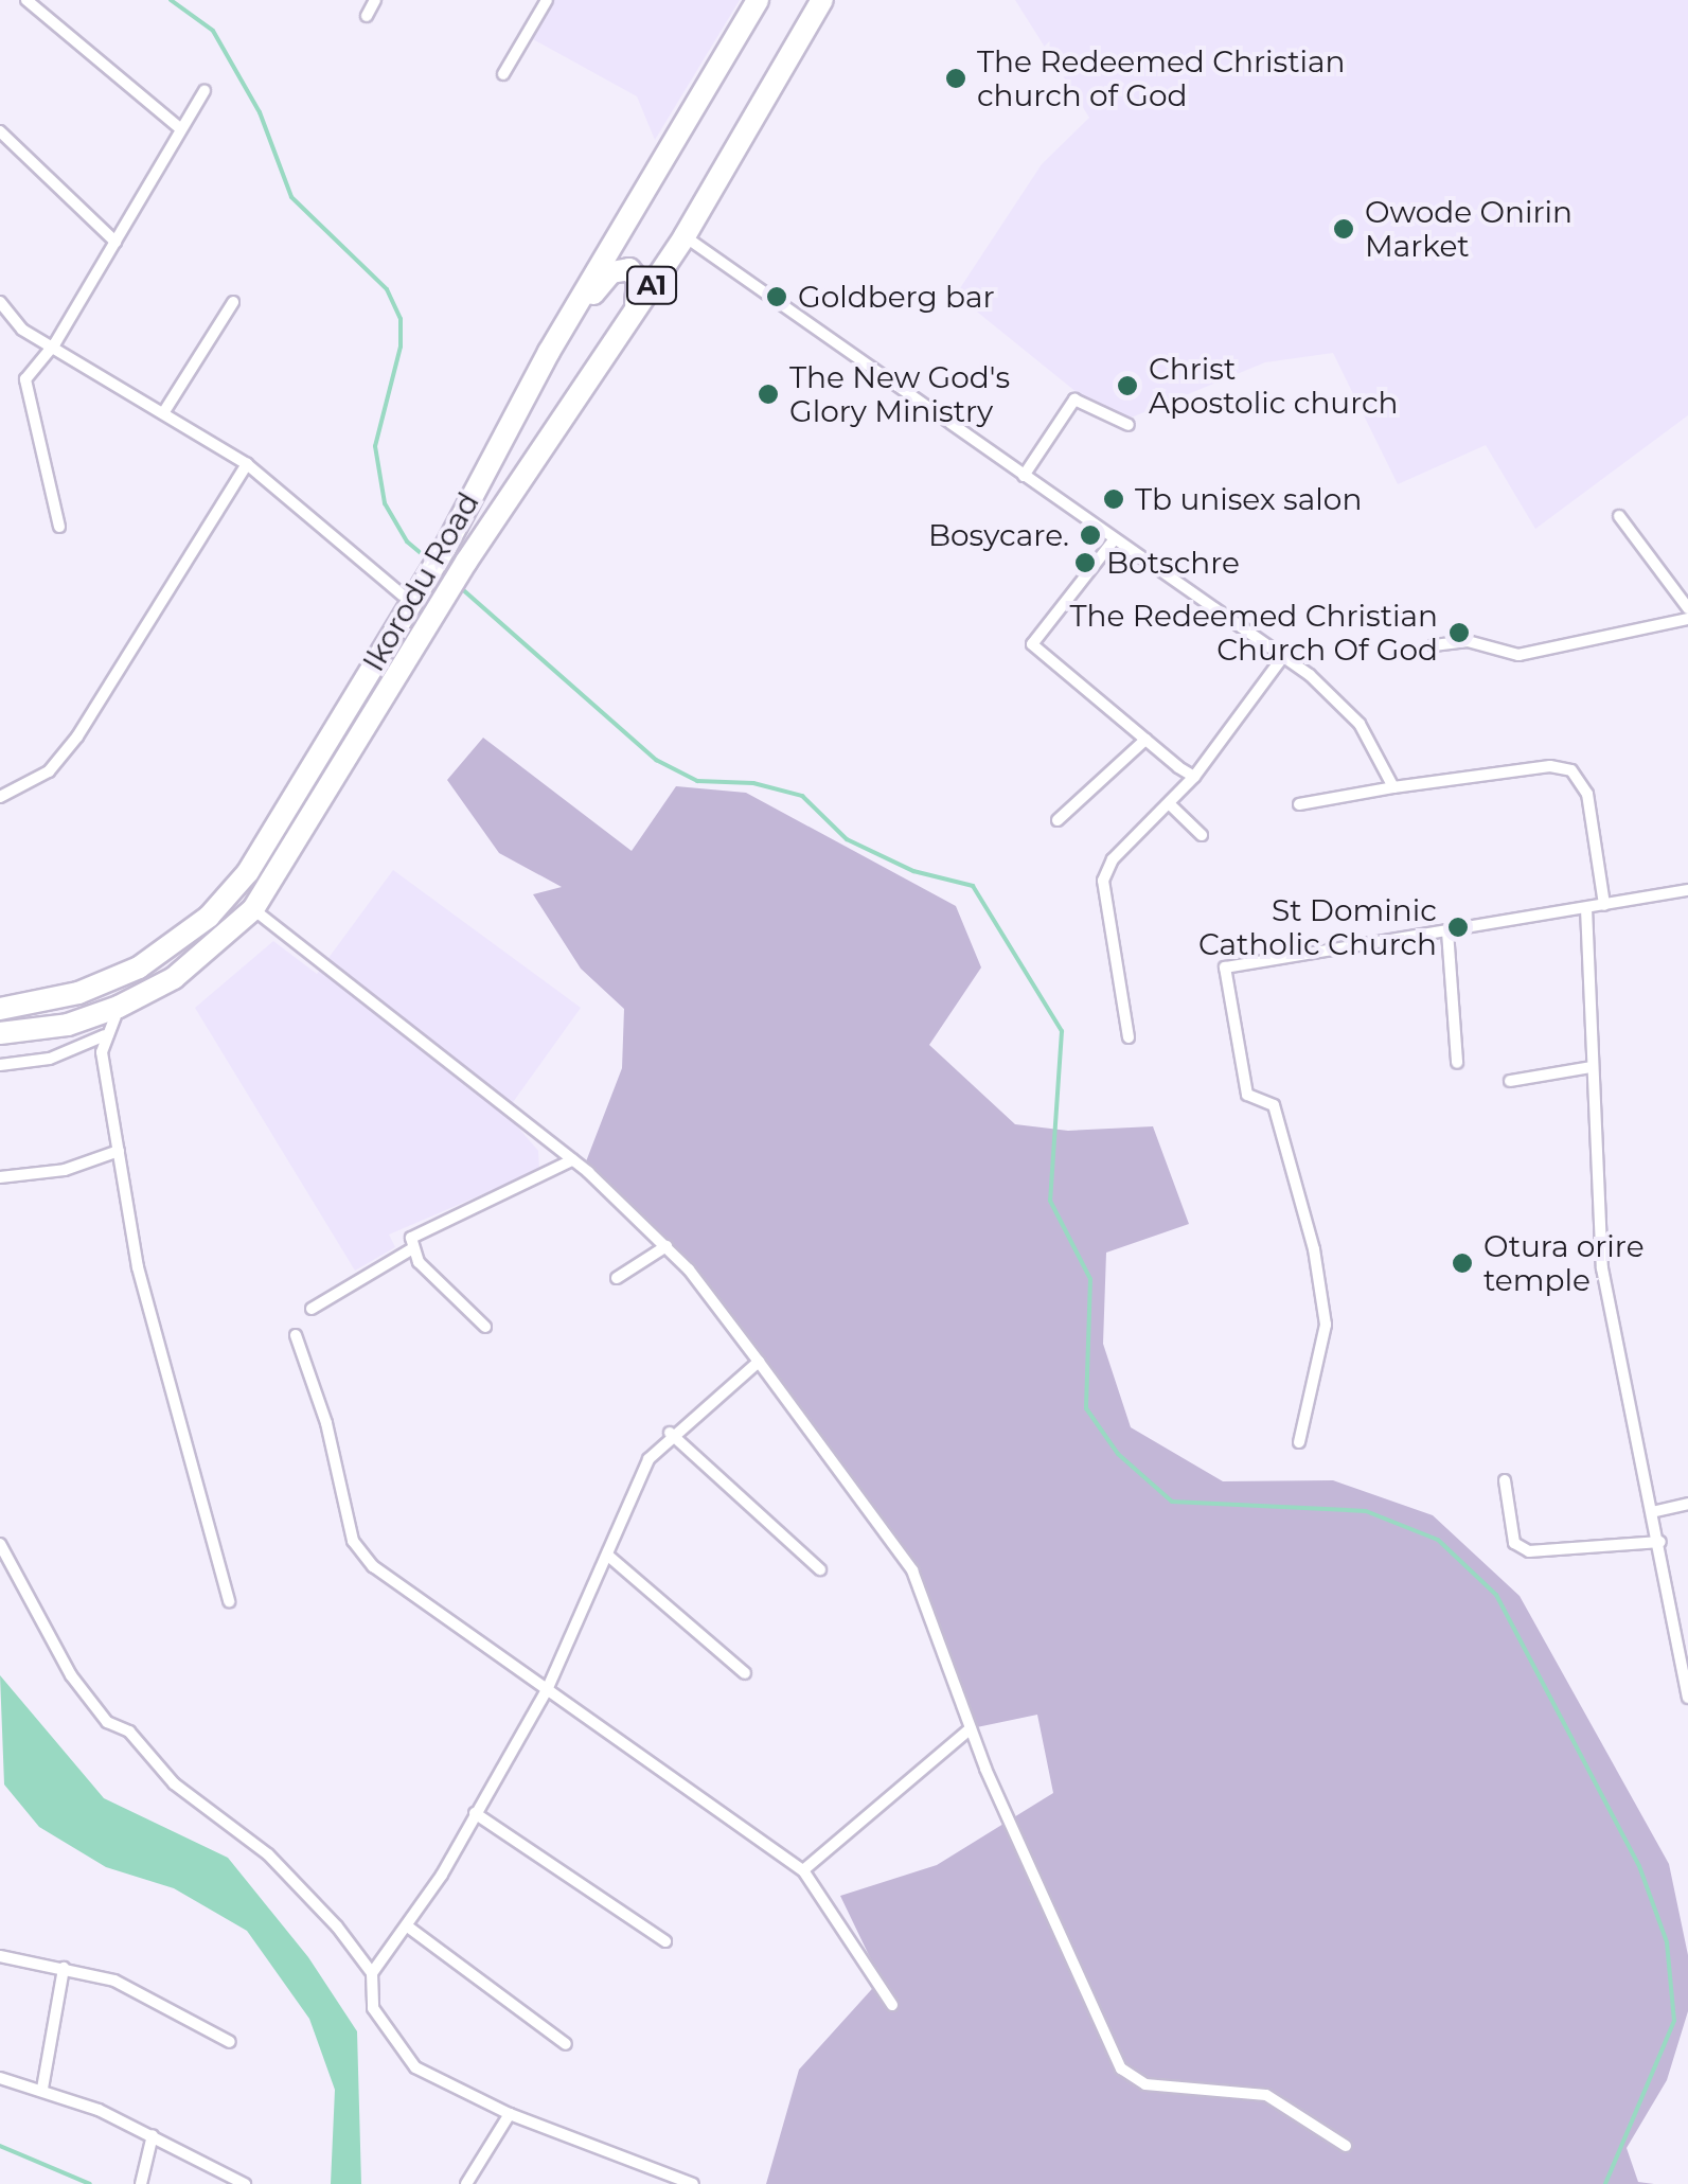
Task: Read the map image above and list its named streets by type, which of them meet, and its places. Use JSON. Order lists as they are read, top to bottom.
{
  "streets": {
    "highway": ["A1", "Ikorodu Road"]
  },
  "places": [
    "The Redeemed Christian church of God",
    "Owode Onirin Market",
    "Goldberg bar",
    "Christ Apostolic church",
    "The New God's Glory Ministry",
    "Tb unisex salon",
    "Bosycare.",
    "Botschre",
    "The Redeemed Christian Church Of God",
    "St Dominic Catholic Church",
    "Otura orire temple"
  ]
}
